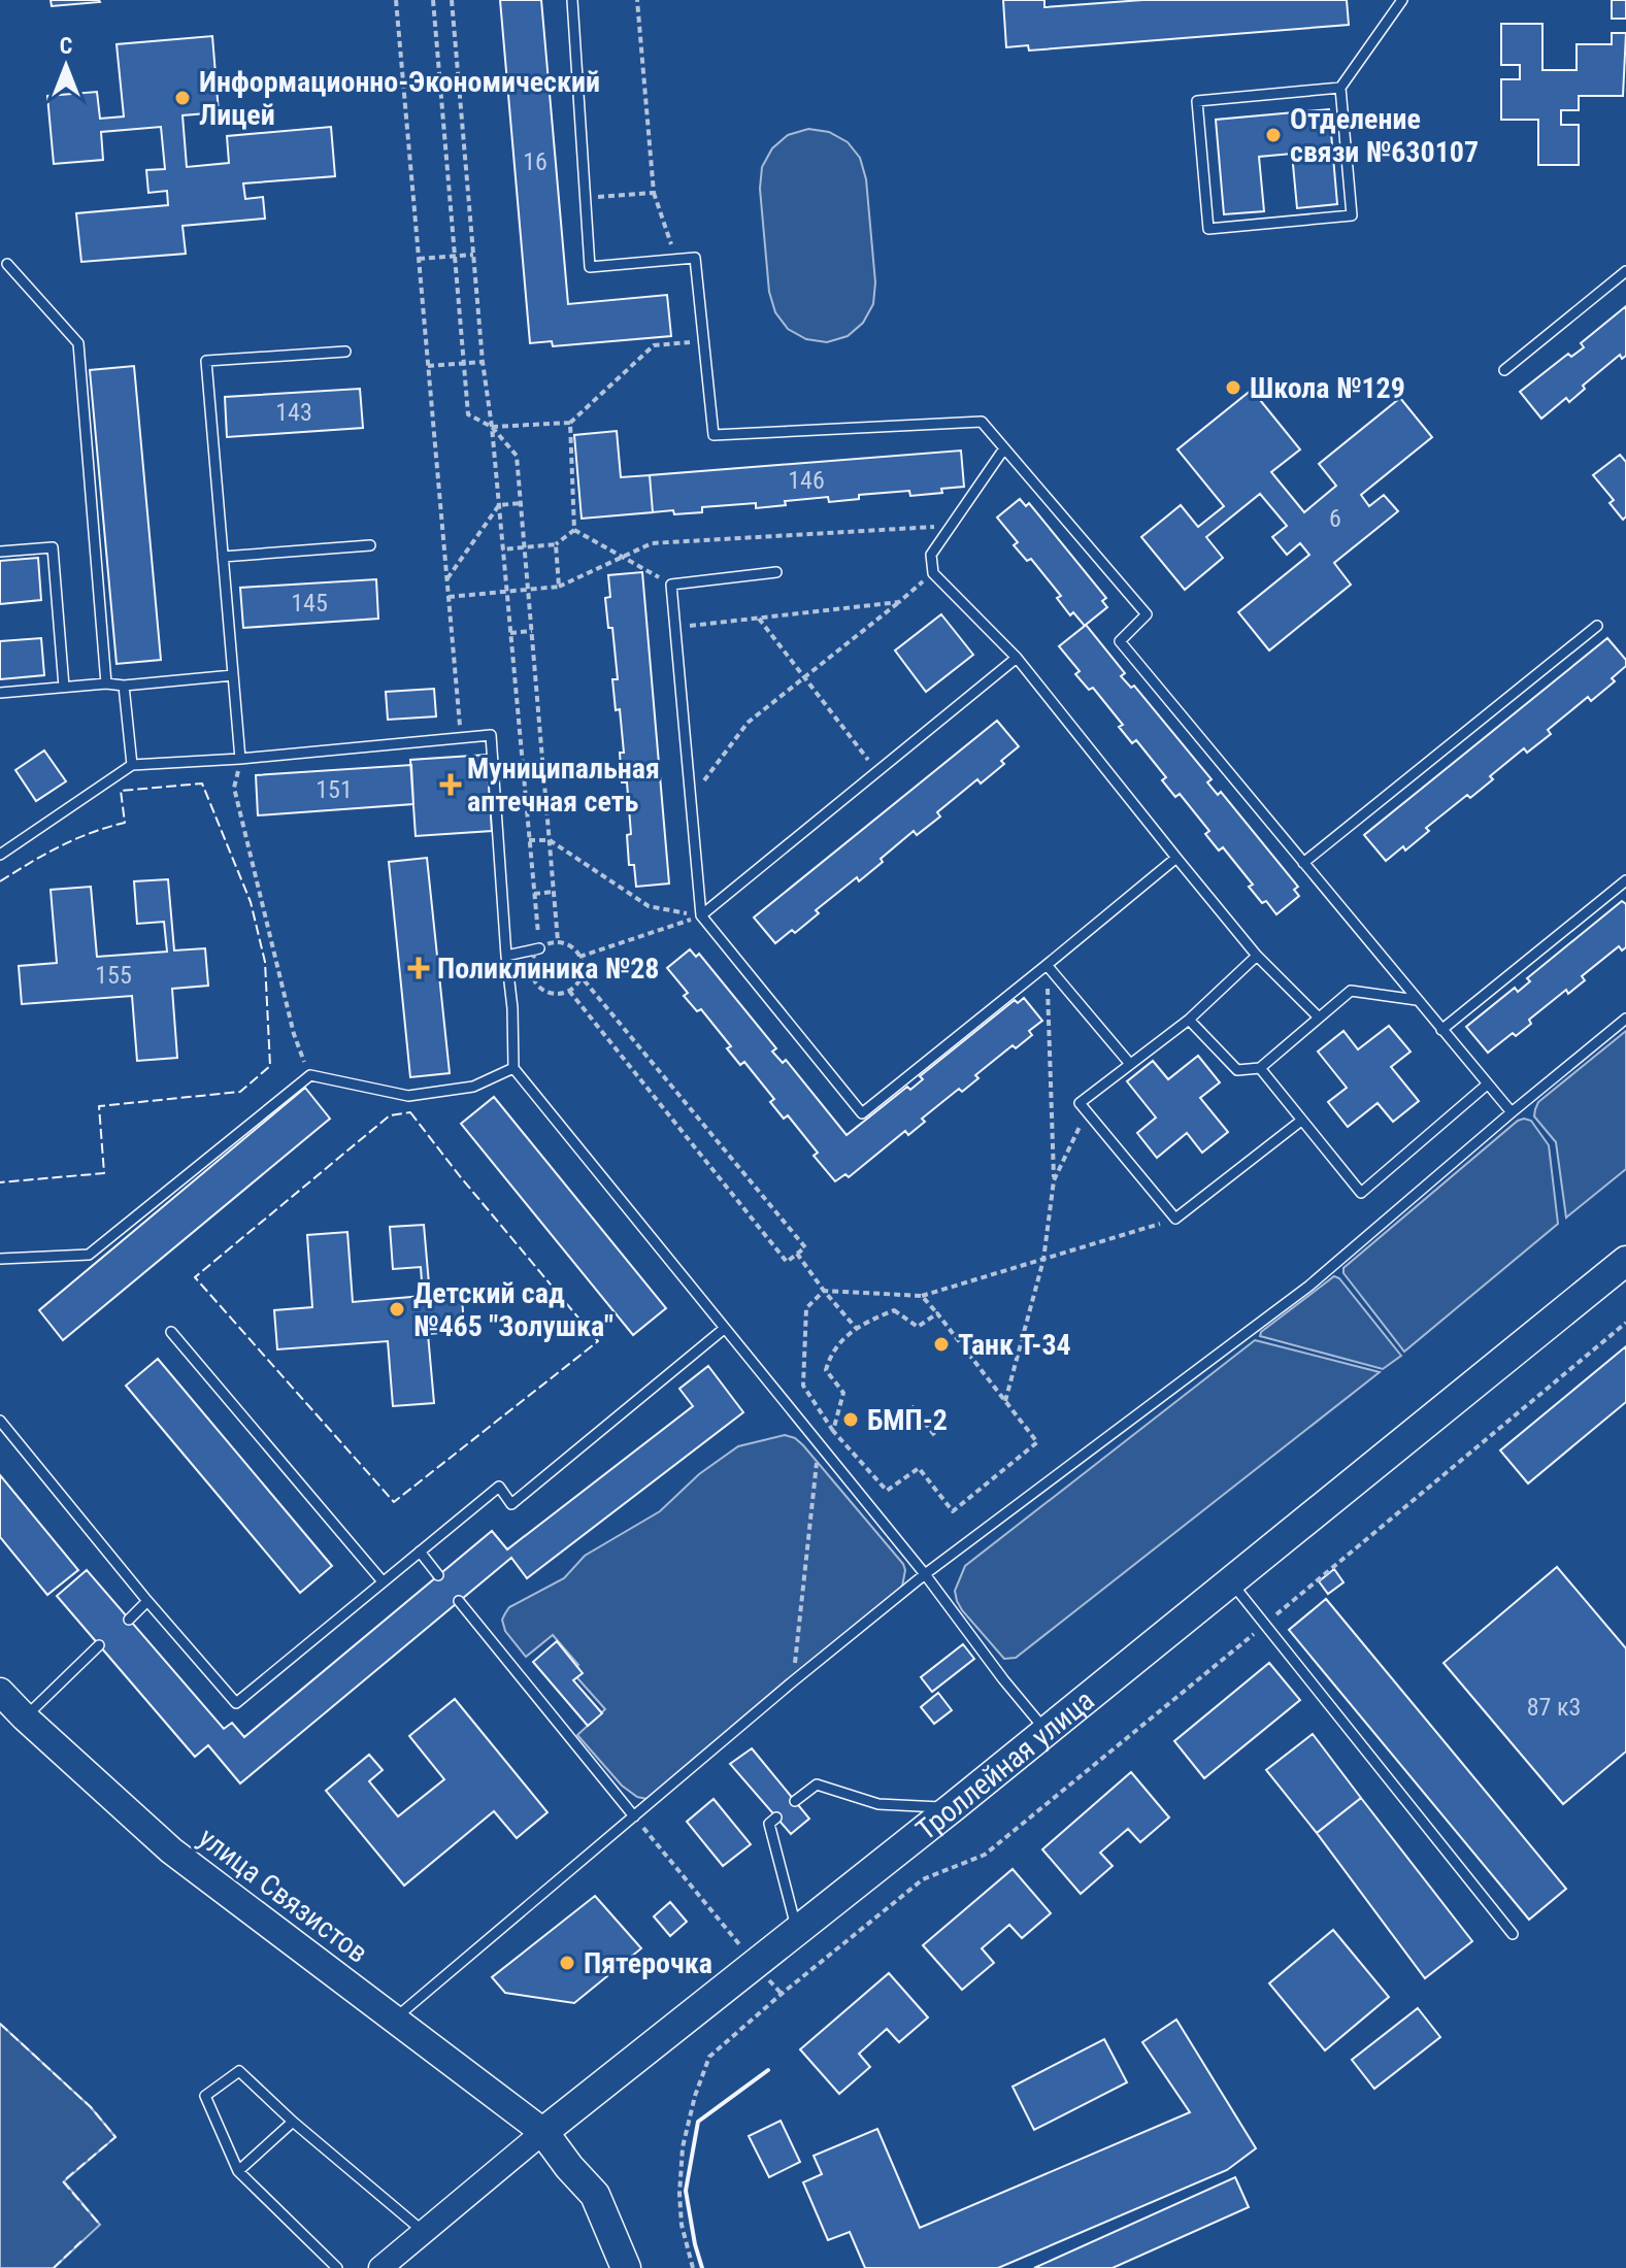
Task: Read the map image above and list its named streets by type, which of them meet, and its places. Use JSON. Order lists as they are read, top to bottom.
{
  "streets": {
    "main road": ["Троллейная улица", "улица Связистов"]
  },
  "crossings": [
    ["Троллейная улица", "улица Связистов"]
  ],
  "places": {
    "other": [
      "Информационно-Экономический Лицей",
      "Отделение связи №630107",
      "Школа №129",
      "Детский сад №465 \"Золушка\"",
      "Танк Т-34",
      "БМП-2",
      "Пятерочка"
    ],
    "health": ["Муниципальная аптечная сеть", "Поликлиника №28"]
  },
  "house_numbers": [
    "16",
    "143",
    "146",
    "6",
    "145",
    "151",
    "155",
    "87 к3"
  ],
  "north": "top"
}
